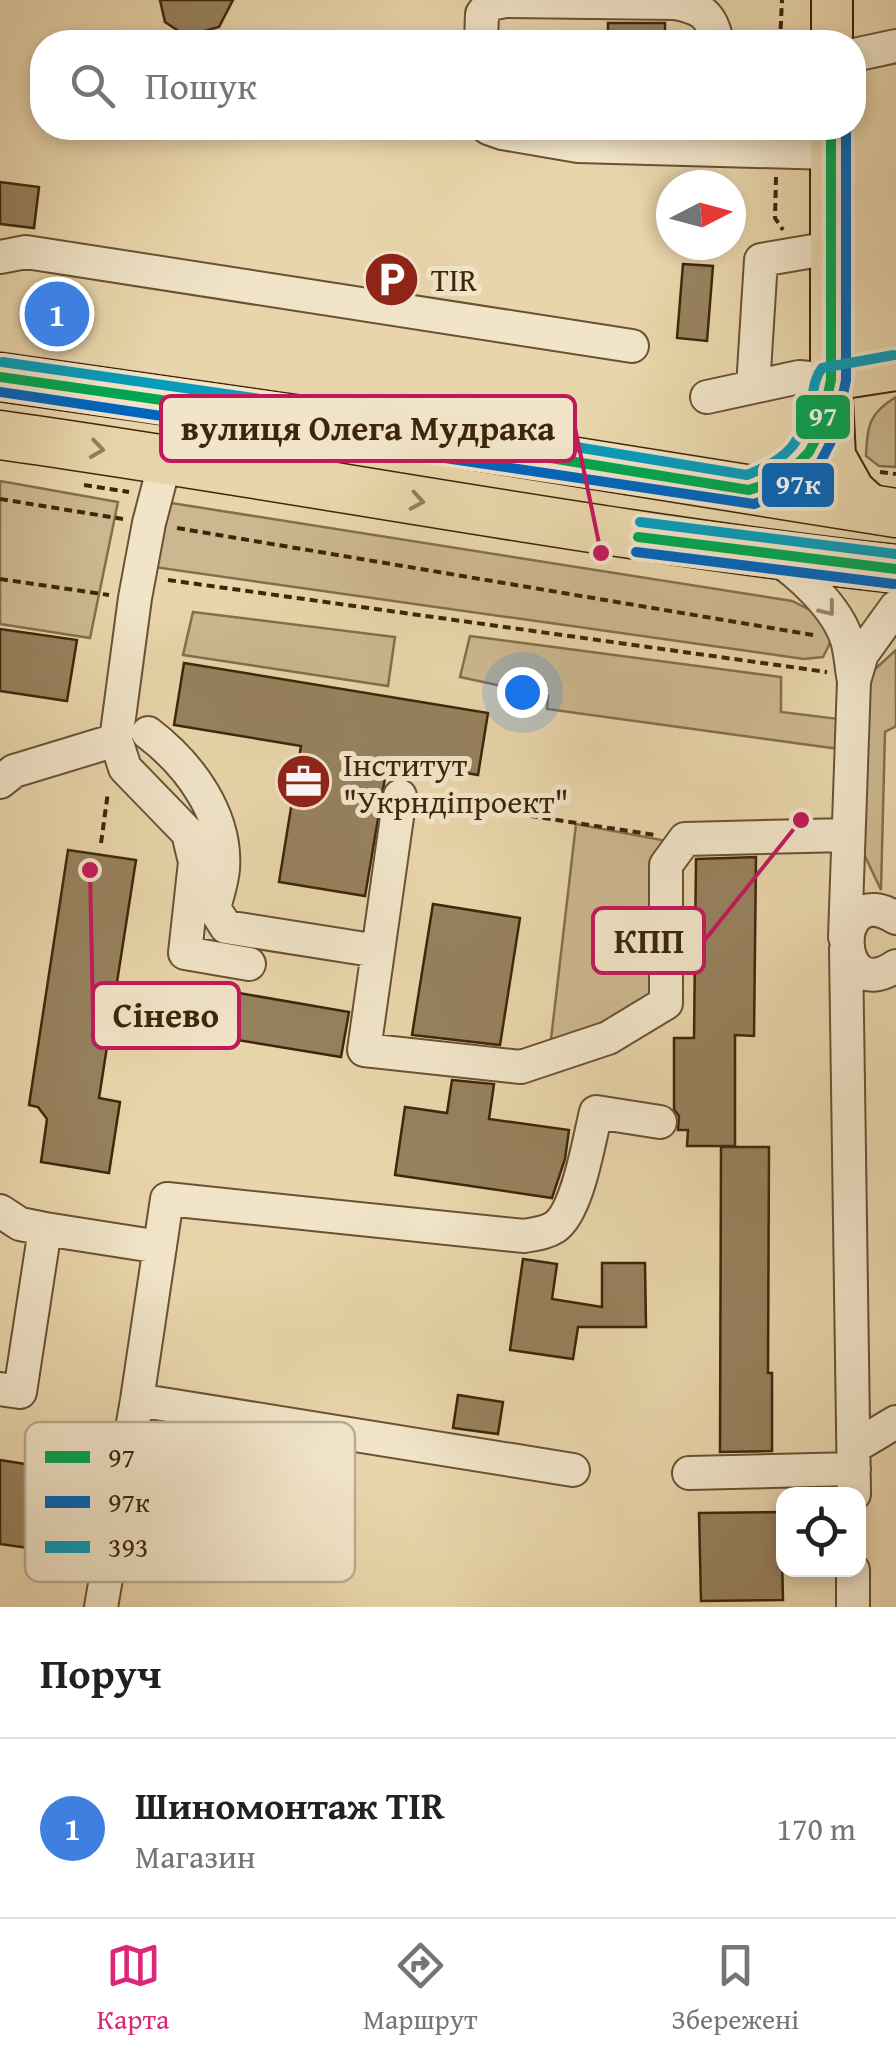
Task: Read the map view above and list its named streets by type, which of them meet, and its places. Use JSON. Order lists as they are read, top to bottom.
{
  "places": {
    "parking": ["TIR"],
    "other": ["вулиця Олега Мудрака", "КПП", "Сінево"],
    "office": ["Інститут \"Укрндіпроект\""]
  },
  "lines": ["transit line 97", "transit line 97к", "transit line 393"],
  "legend": ["97", "97к", "393"],
  "north": "right",
  "page": {
    "search": "Пошук",
    "pins": "1",
    "heading": "Поруч",
    "list": [
      {
        "mark": "1",
        "name": "Шиномонтаж TIR",
        "note": "Магазин",
        "value": "170 m"
      }
    ],
    "nav": ["Карта", "Маршрут", "Збережені"]
  }
}
